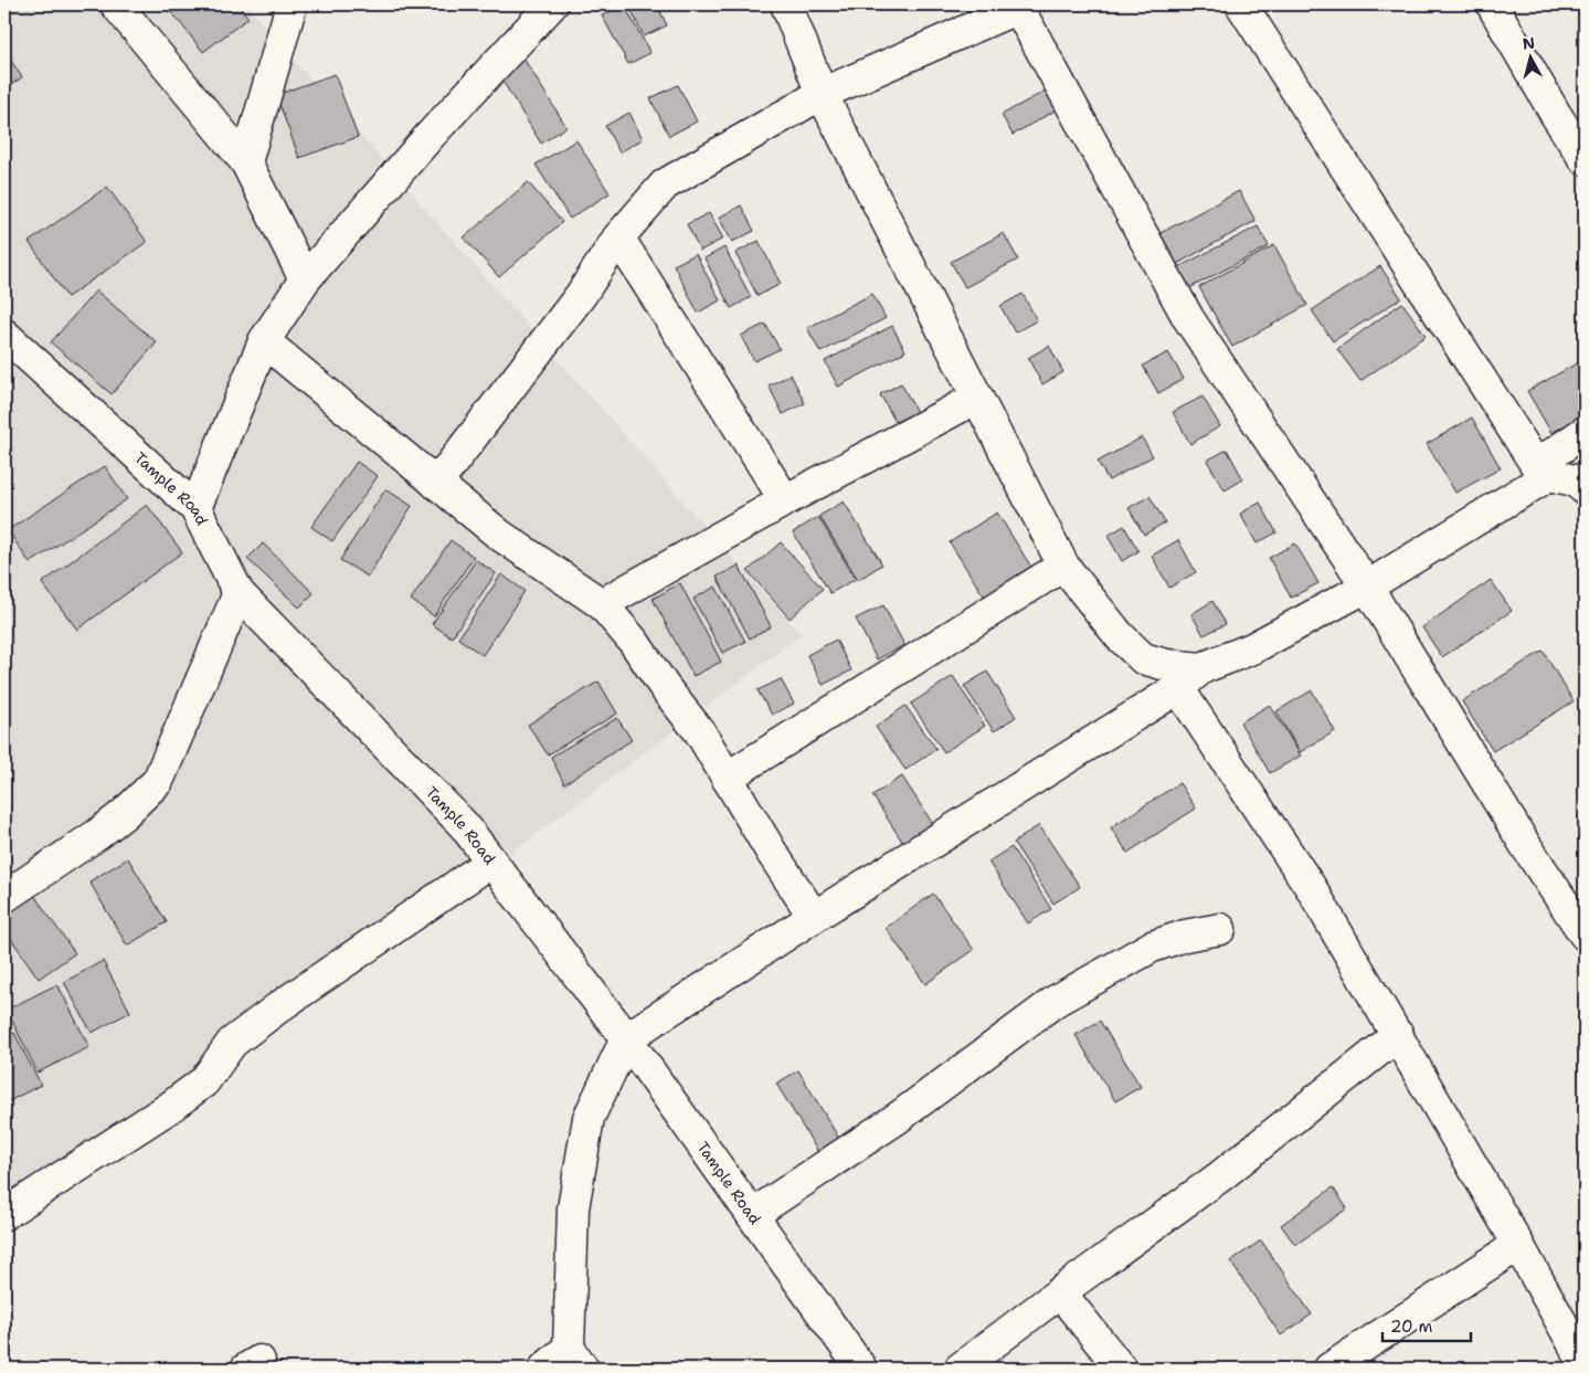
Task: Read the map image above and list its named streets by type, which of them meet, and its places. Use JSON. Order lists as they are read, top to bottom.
{
  "streets": {
    "street": ["Tample Road"]
  },
  "scale_bar": "20 m",
  "north": "top"
}
